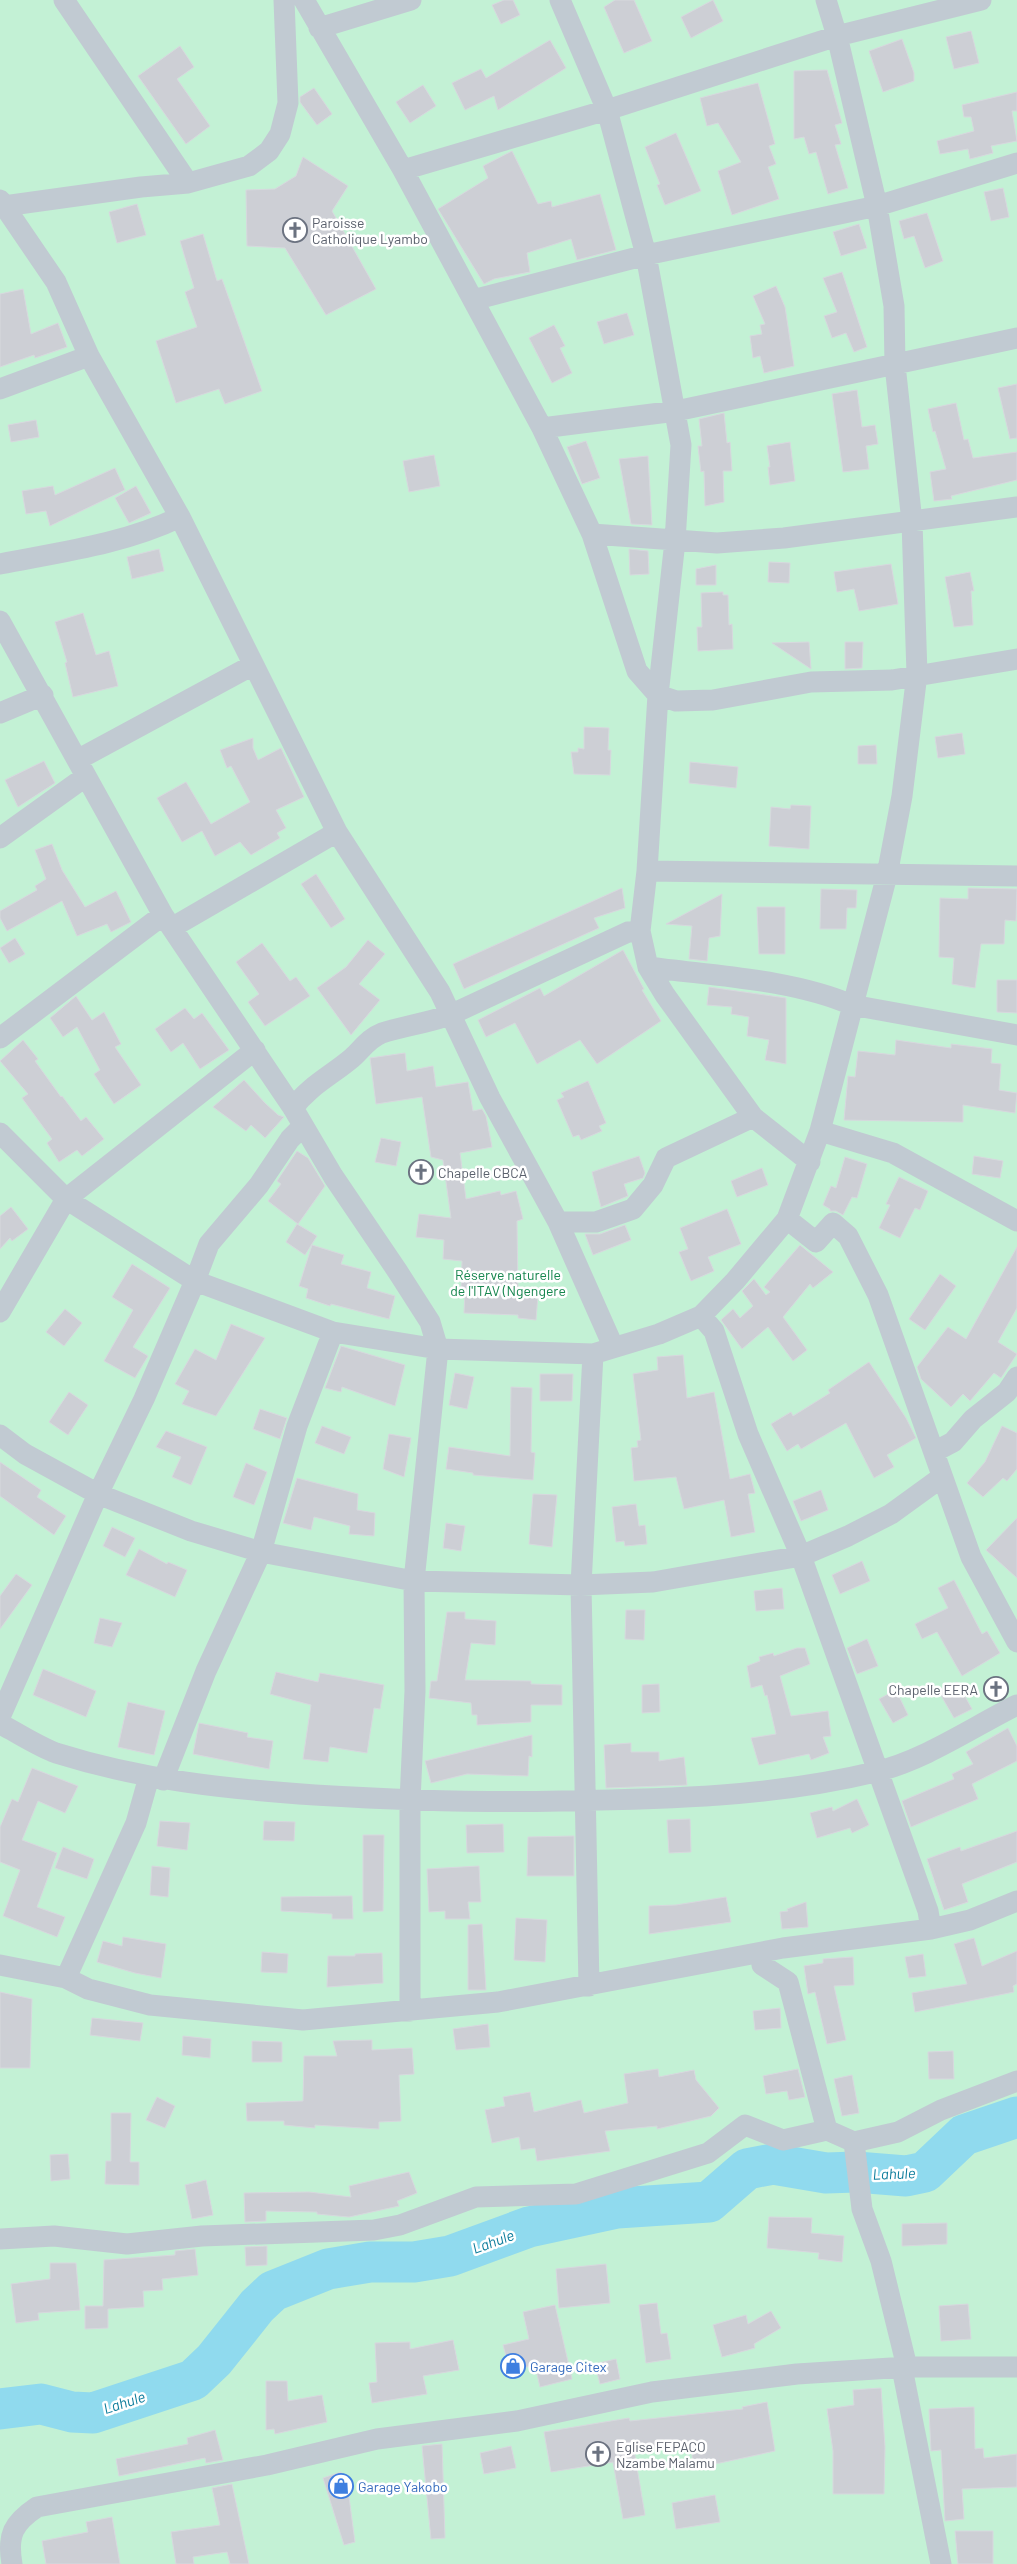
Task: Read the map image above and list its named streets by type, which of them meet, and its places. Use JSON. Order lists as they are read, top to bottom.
{
  "water": ["Lahule"],
  "parks": ["Réserve naturelle de l'ITAV (Ngengere"],
  "places": {
    "church": [
      "Paroisse Catholique Lyambo",
      "Chapelle CBCA",
      "Chapelle EERA",
      "Eglise FEPACO Nzambe Malamu"
    ],
    "shop": ["Garage Citex", "Garage Yakobo"]
  }
}
